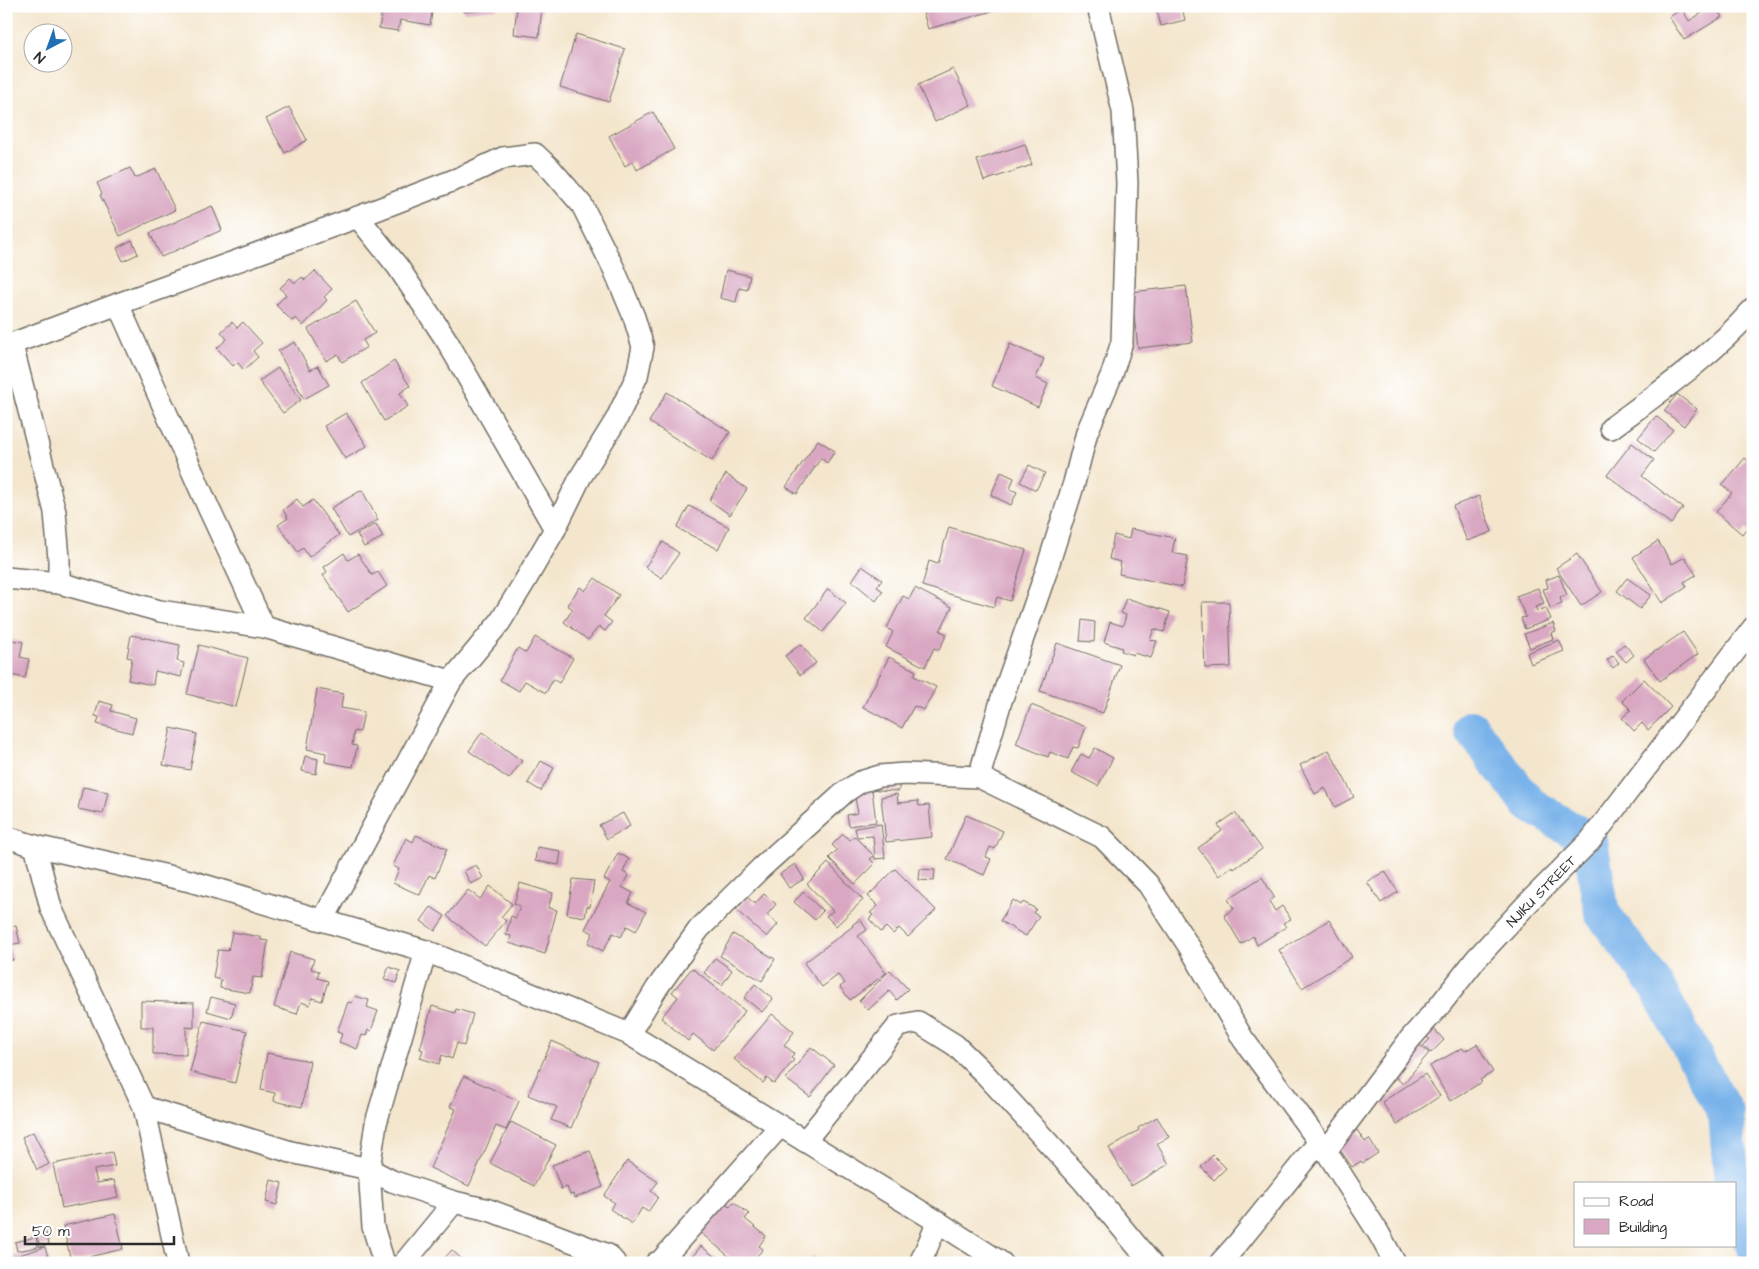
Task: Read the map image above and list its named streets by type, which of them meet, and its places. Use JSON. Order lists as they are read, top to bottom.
{
  "streets": {
    "street": ["NJIKU STREET"]
  },
  "legend": ["Road", "Building"],
  "scale_bar": "50 m",
  "north": "bottom left"
}
